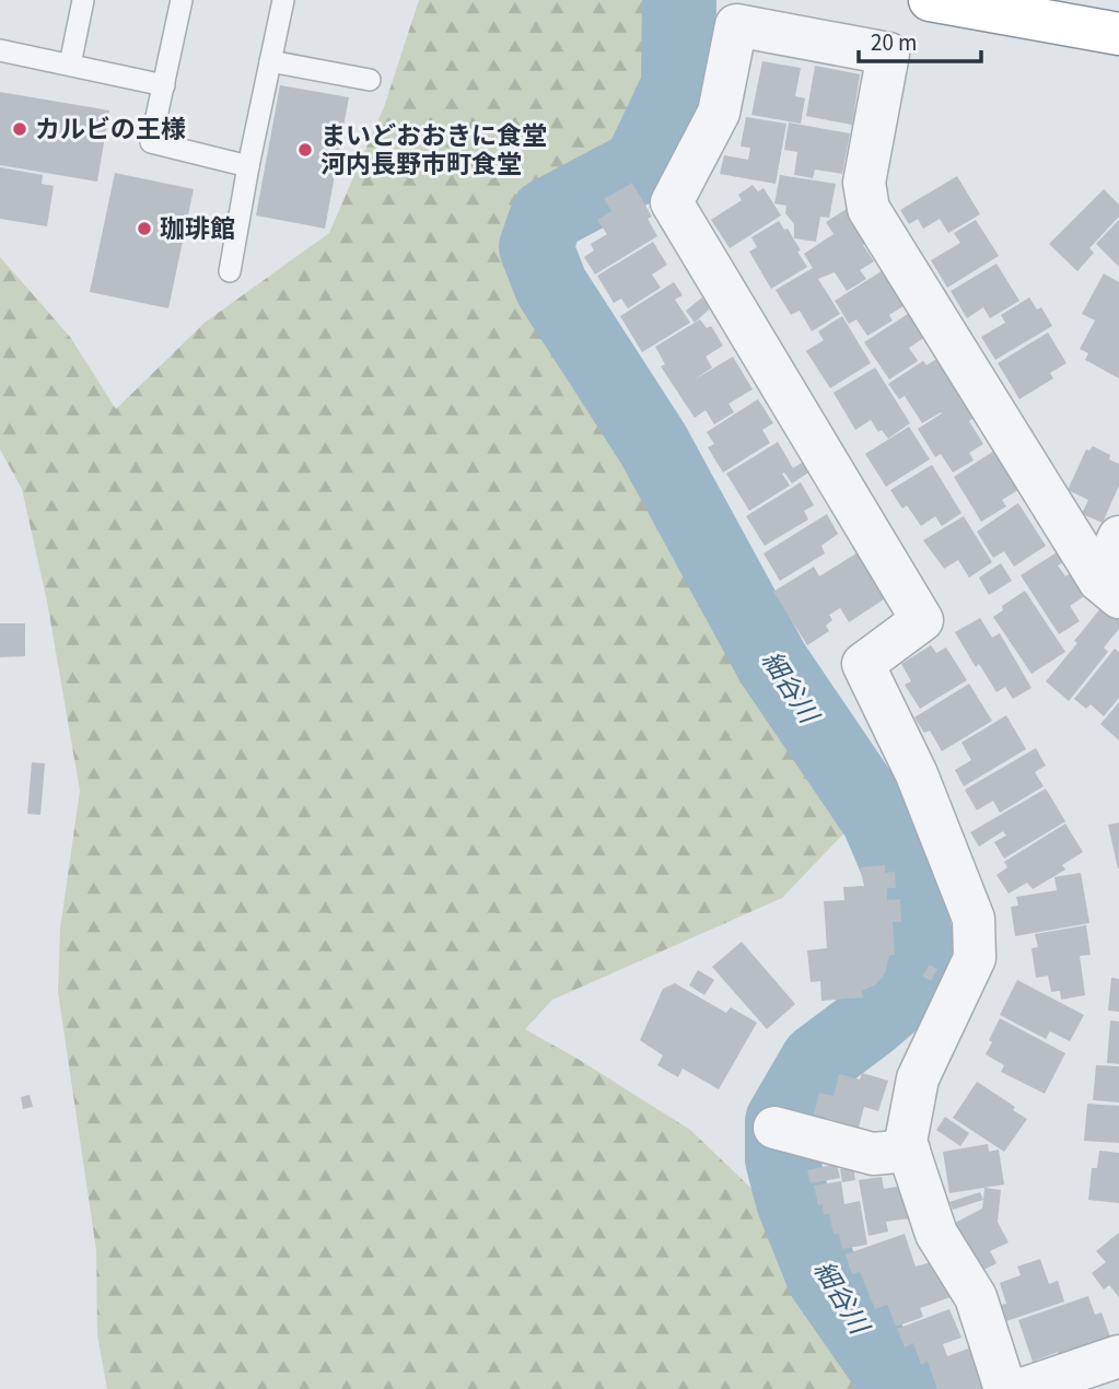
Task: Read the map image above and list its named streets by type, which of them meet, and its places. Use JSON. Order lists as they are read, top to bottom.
{
  "water": ["細谷川"],
  "places": ["カルビの王様", "まいどおおきに食堂 河内長野市町食堂", "珈琲館"],
  "scale_bar": "20 m"
}
